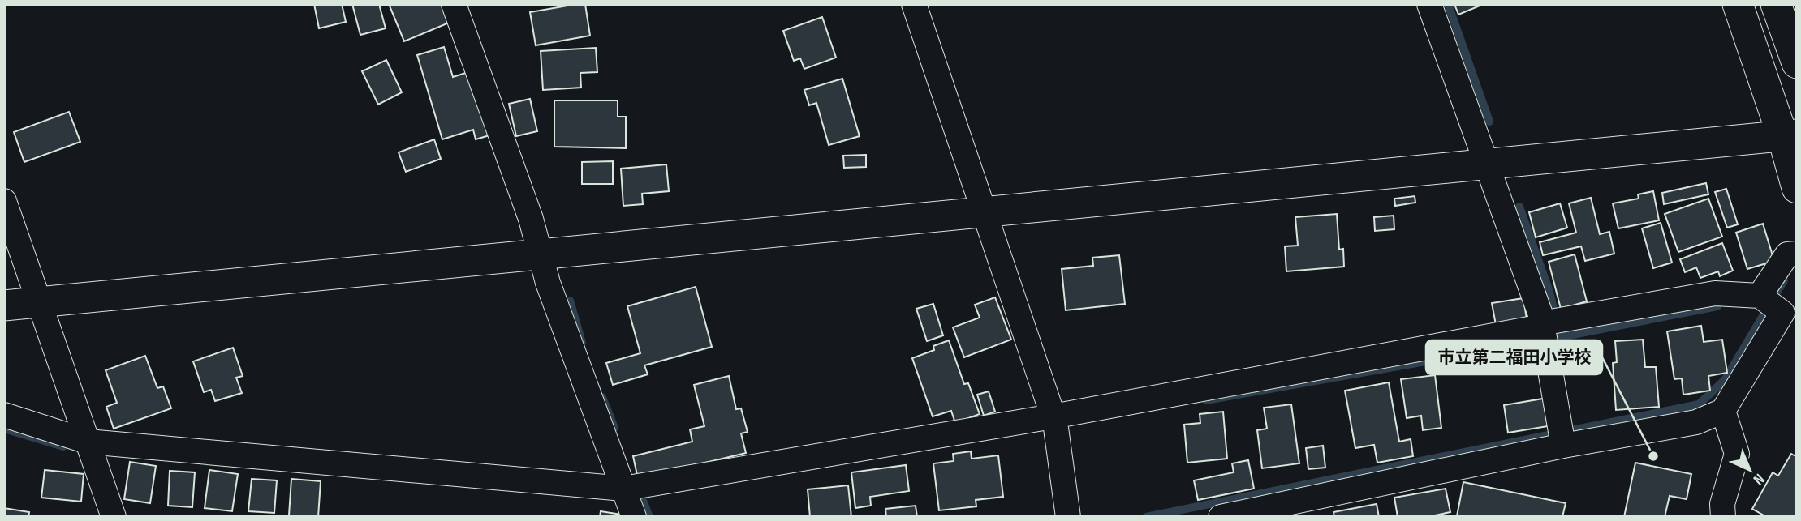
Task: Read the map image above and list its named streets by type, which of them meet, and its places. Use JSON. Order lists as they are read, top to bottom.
{
  "places": ["市立第二福田小学校"],
  "north": "bottom right"
}
